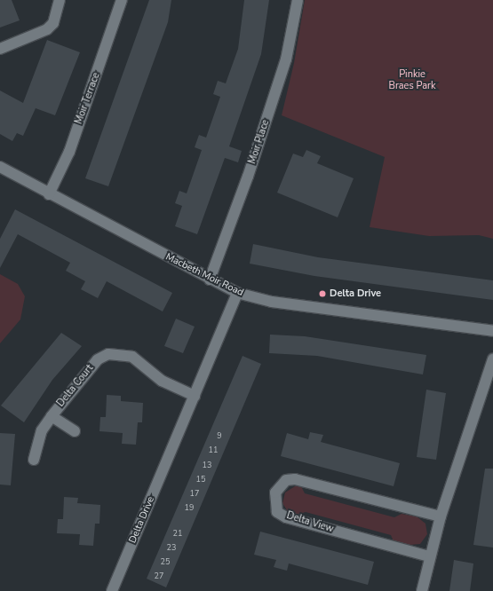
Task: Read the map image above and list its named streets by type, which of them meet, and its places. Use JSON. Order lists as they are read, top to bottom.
{
  "streets": {
    "street": [
      "Moir Terrace",
      "Moir Place",
      "Macbeth Moir Road",
      "Delta Court",
      "Delta Drive",
      "Delta View"
    ]
  },
  "crossings": [
    ["Moir Terrace", "Macbeth Moir Road"],
    ["Moir Place", "Macbeth Moir Road"],
    ["Macbeth Moir Road", "Delta Drive"],
    ["Delta Court", "Delta Drive"]
  ],
  "parks": ["Pinkie Braes Park"],
  "places": ["Delta Drive"],
  "house_numbers": [
    "9",
    "11",
    "13",
    "15",
    "17",
    "19",
    "21",
    "23",
    "25",
    "27"
  ]
}
